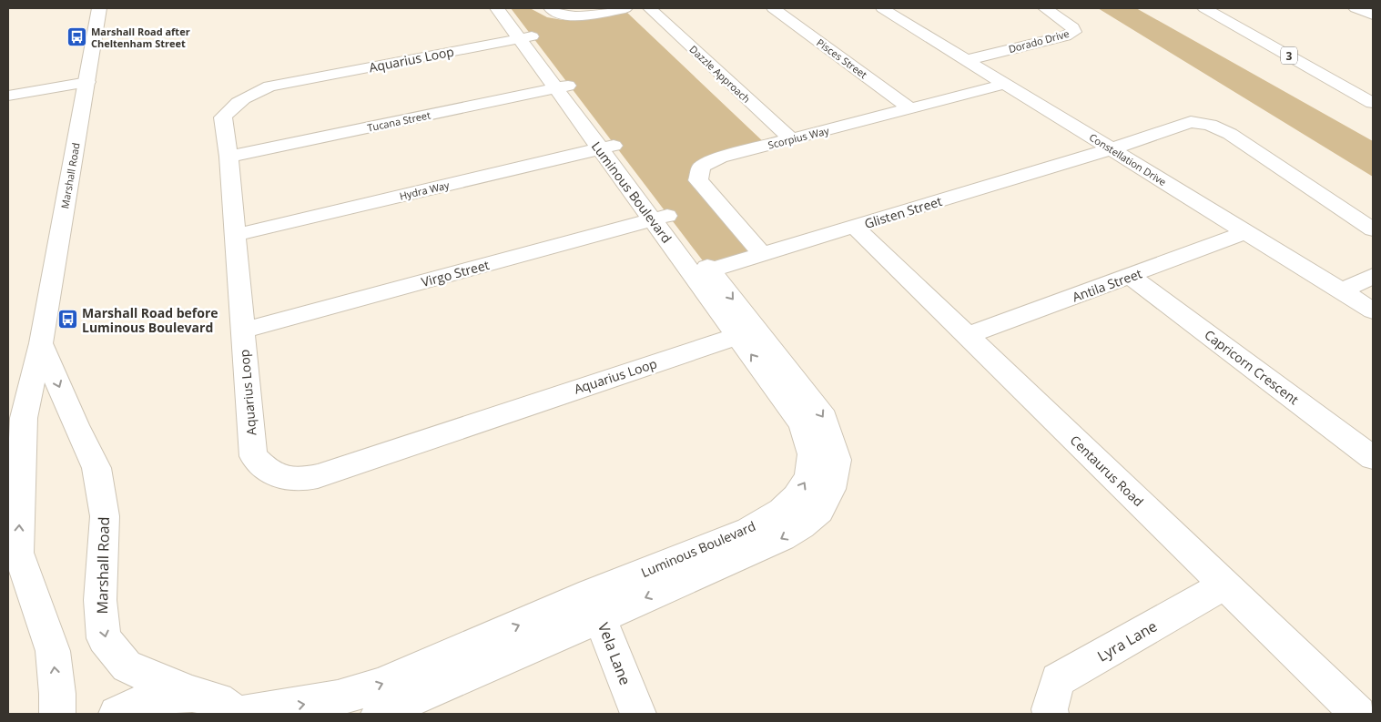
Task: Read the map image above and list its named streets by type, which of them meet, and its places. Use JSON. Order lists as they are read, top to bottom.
{
  "streets": {
    "main road": [
      "Dorado Drive",
      "3",
      "Pisces Street",
      "Aquarius Loop",
      "Dazzle Approach",
      "Tucana Street",
      "Scorpius Way",
      "Constellation Drive",
      "Marshall Road",
      "Hydra Way",
      "Luminous Boulevard",
      "Glisten Street",
      "Virgo Street",
      "Antila Street",
      "Capricorn Crescent",
      "Centaurus Road",
      "Lyra Lane",
      "Vela Lane"
    ]
  },
  "crossings": [
    ["Dorado Drive", "Constellation Drive"],
    ["Pisces Street", "Scorpius Way"],
    ["Aquarius Loop", "Tucana Street"],
    ["Aquarius Loop", "Hydra Way"],
    ["Aquarius Loop", "Luminous Boulevard"],
    ["Aquarius Loop", "Virgo Street"],
    ["Dazzle Approach", "Scorpius Way"],
    ["Tucana Street", "Luminous Boulevard"],
    ["Scorpius Way", "Constellation Drive"],
    ["Scorpius Way", "Glisten Street"],
    ["Constellation Drive", "Glisten Street"],
    ["Constellation Drive", "Antila Street"],
    ["Hydra Way", "Luminous Boulevard"],
    ["Luminous Boulevard", "Glisten Street"],
    ["Luminous Boulevard", "Virgo Street"],
    ["Luminous Boulevard", "Vela Lane"],
    ["Glisten Street", "Centaurus Road"],
    ["Antila Street", "Capricorn Crescent"],
    ["Antila Street", "Centaurus Road"],
    ["Centaurus Road", "Lyra Lane"]
  ],
  "places": {
    "bus stop": ["Marshall Road after Cheltenham Street", "Marshall Road before Luminous Boulevard"]
  }
}
